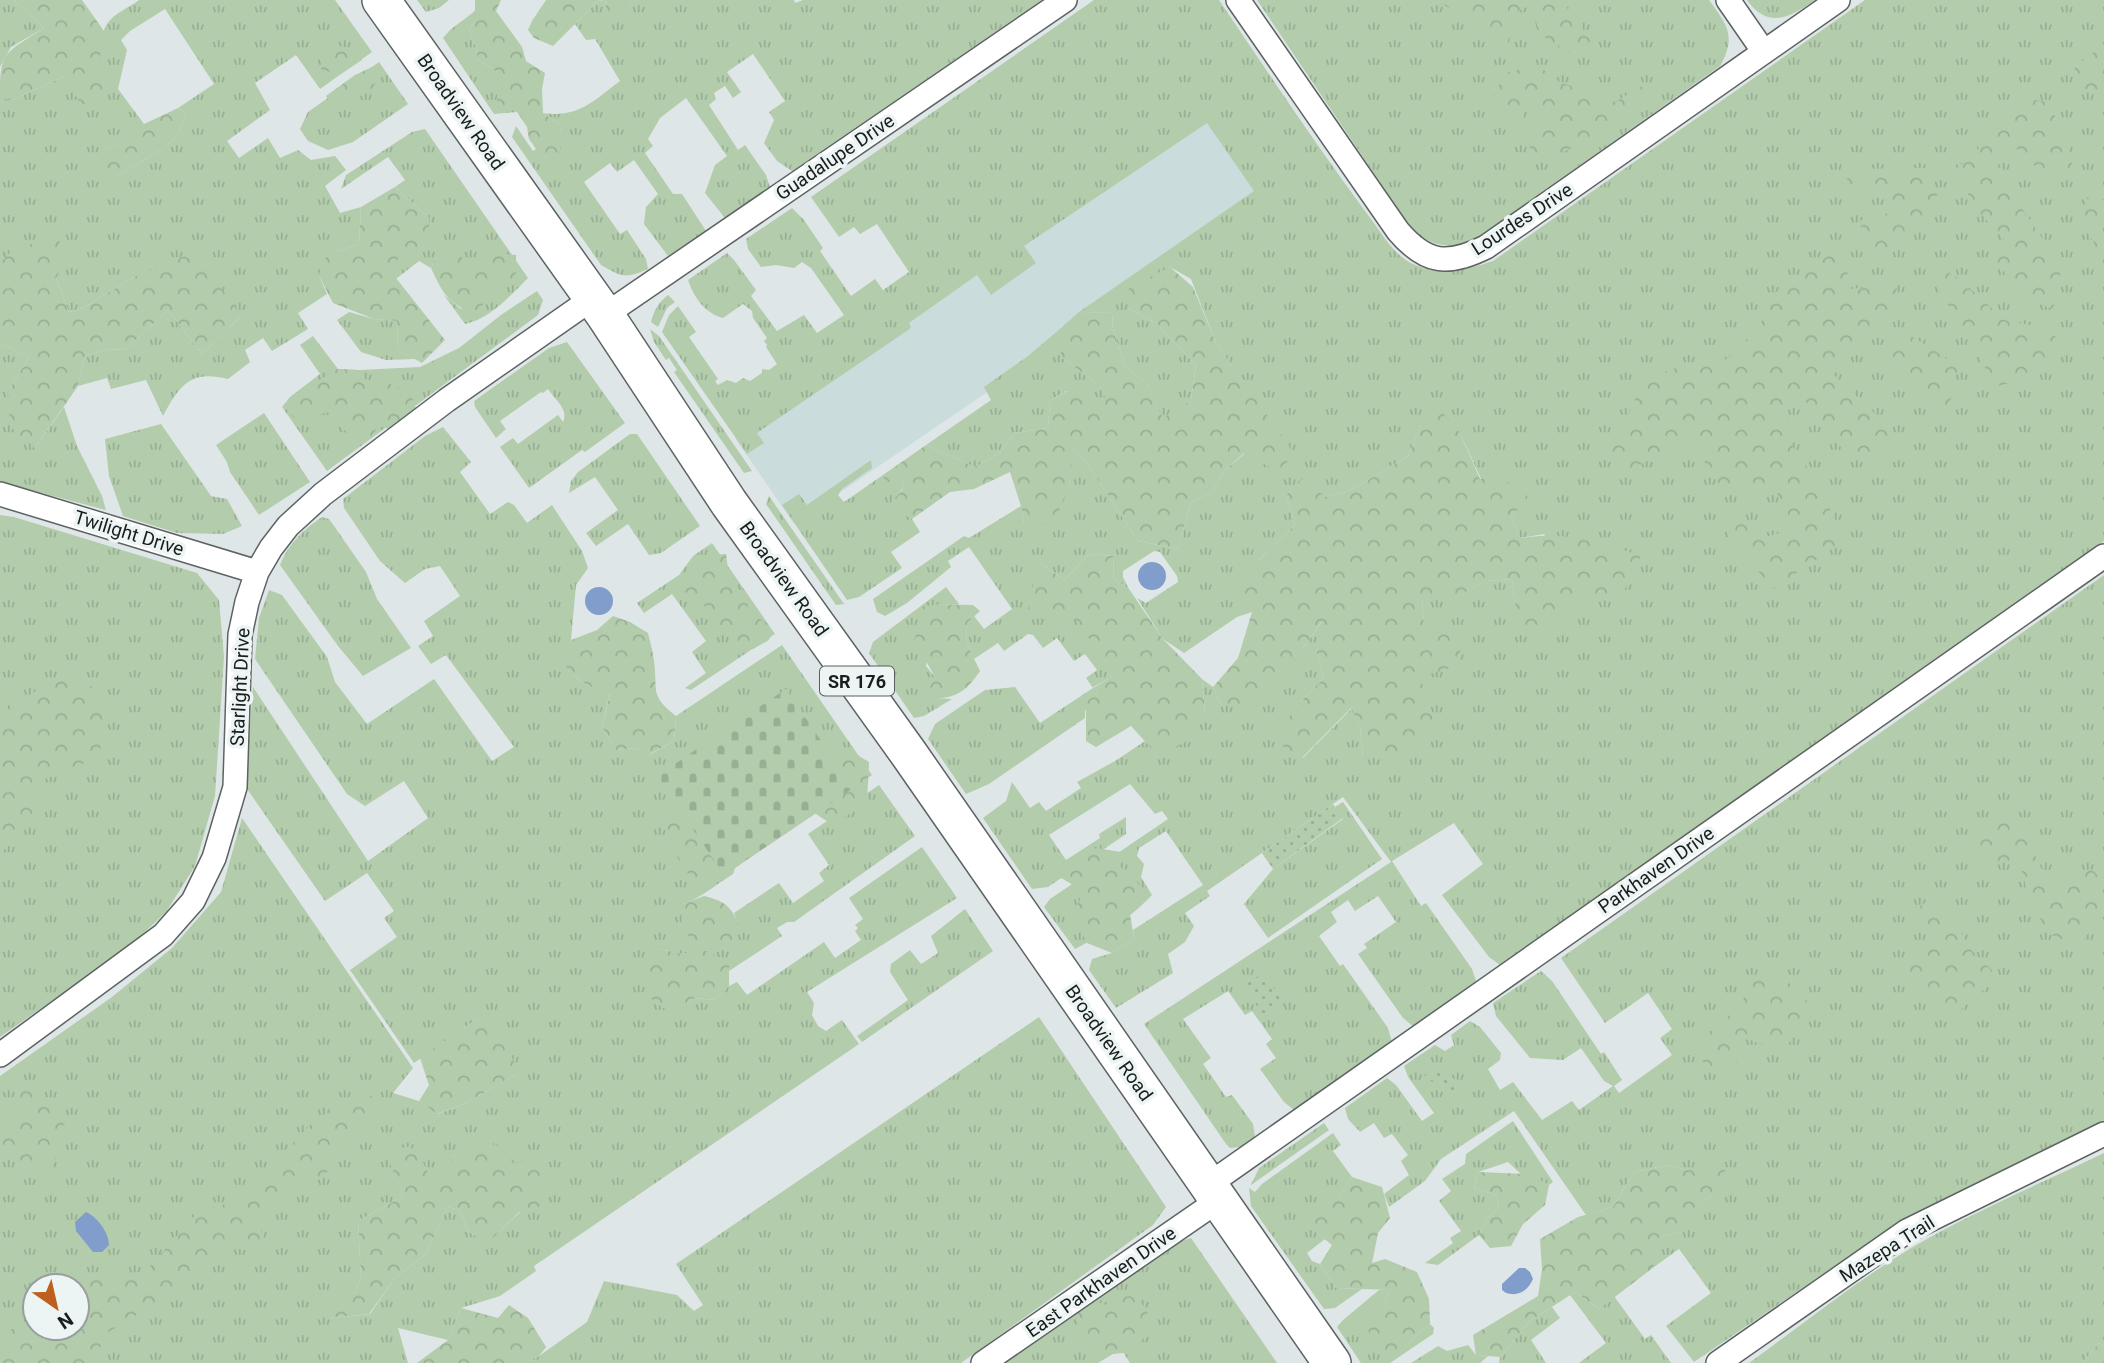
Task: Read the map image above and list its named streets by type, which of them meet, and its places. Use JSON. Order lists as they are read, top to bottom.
{
  "streets": {
    "main road": ["Broadview Road", "SR 176"],
    "street": [
      "Guadalupe Drive",
      "Lourdes Drive",
      "Twilight Drive",
      "Starlight Drive",
      "Parkhaven Drive",
      "Mazepa Trail",
      "East Parkhaven Drive"
    ]
  },
  "crossings": [
    ["Broadview Road", "Guadalupe Drive"],
    ["Broadview Road", "Starlight Drive"],
    ["Broadview Road", "Parkhaven Drive"],
    ["Broadview Road", "East Parkhaven Drive"],
    ["Guadalupe Drive", "Starlight Drive"],
    ["Twilight Drive", "Starlight Drive"],
    ["Parkhaven Drive", "East Parkhaven Drive"]
  ],
  "north": "bottom right"
}
